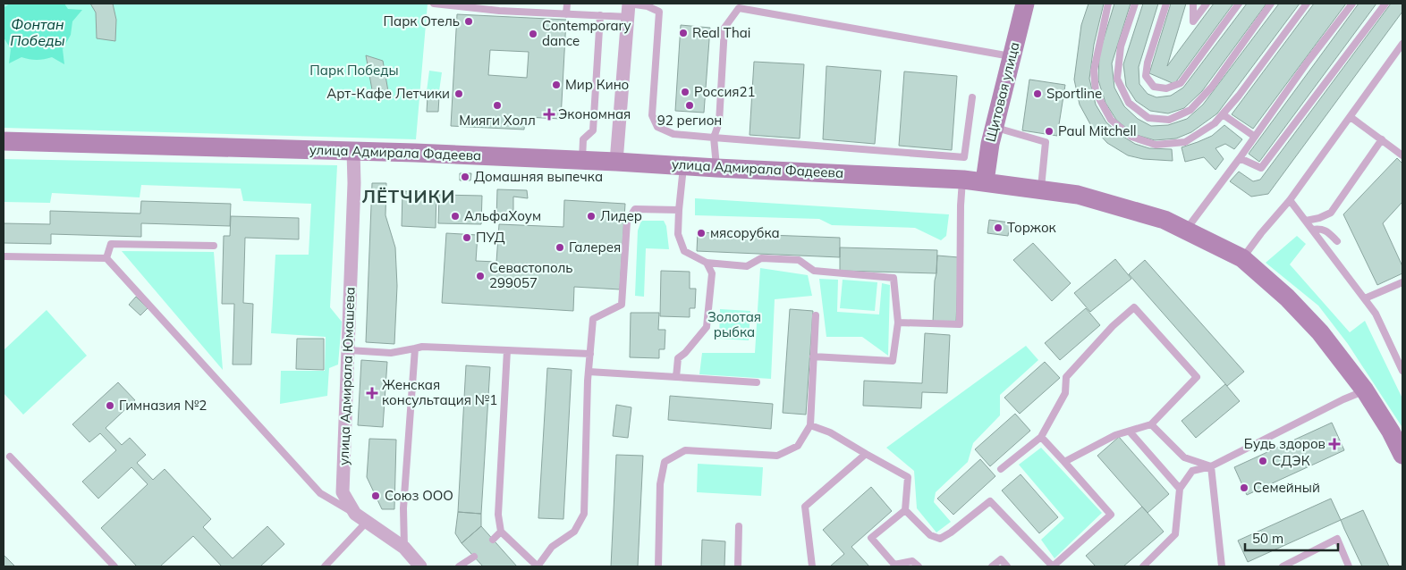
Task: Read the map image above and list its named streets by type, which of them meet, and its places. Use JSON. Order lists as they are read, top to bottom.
{
  "streets": {
    "main road": ["Щитовая улица", "улица Адмирала Фадеева"],
    "street": ["улица Адмирала Юмашева"]
  },
  "crossings": [
    ["Щитовая улица", "улица Адмирала Фадеева"],
    ["улица Адмирала Фадеева", "улица Адмирала Юмашева"]
  ],
  "districts": ["ЛЁТЧИКИ"],
  "water": ["Фонтан Победы"],
  "parks": ["Парк Победы", "Золотая рыбка"],
  "places": {
    "other": [
      "Парк Отель",
      "Real Thai",
      "Contemporary dance",
      "Мир Кино",
      "Россия21",
      "Арт-Кафе Летчики",
      "Sportline",
      "Мияги Холл",
      "92 регион",
      "Paul Mitchell",
      "Домашняя выпечка",
      "АльфаХоум",
      "Лидер",
      "Торжок",
      "мясорубка",
      "ПУД",
      "Галерея",
      "Севастополь 299057",
      "Гимназия №2",
      "СДЭК",
      "Семейный",
      "Союз ООО"
    ],
    "health": ["Экономная", "Женская консультация №1", "Будь здоров"]
  },
  "scale_bar": "50 m"
}
